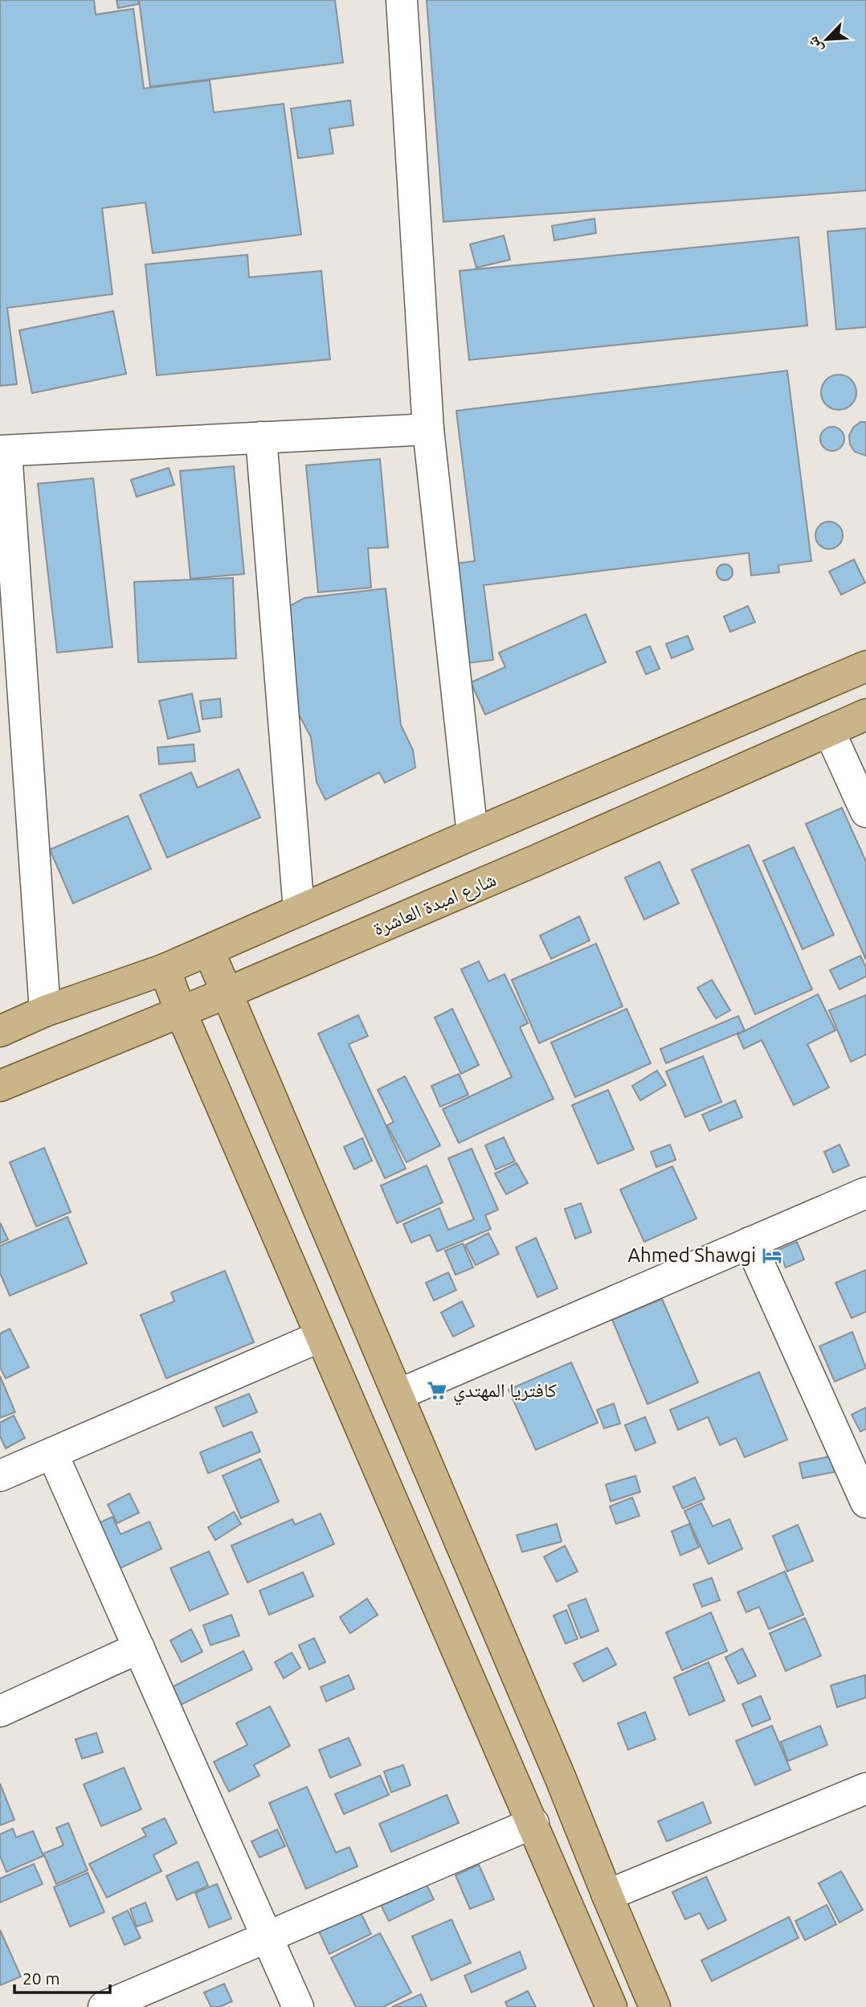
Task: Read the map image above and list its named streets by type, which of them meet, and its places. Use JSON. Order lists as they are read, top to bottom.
{
  "streets": {
    "main road": ["شارع امبدة العاشرة"]
  },
  "places": {
    "hotel": ["Ahmed Shawgi"],
    "supermarket": ["كافتريا المهتدي"]
  },
  "scale_bar": "20 m",
  "north": "bottom left"
}
